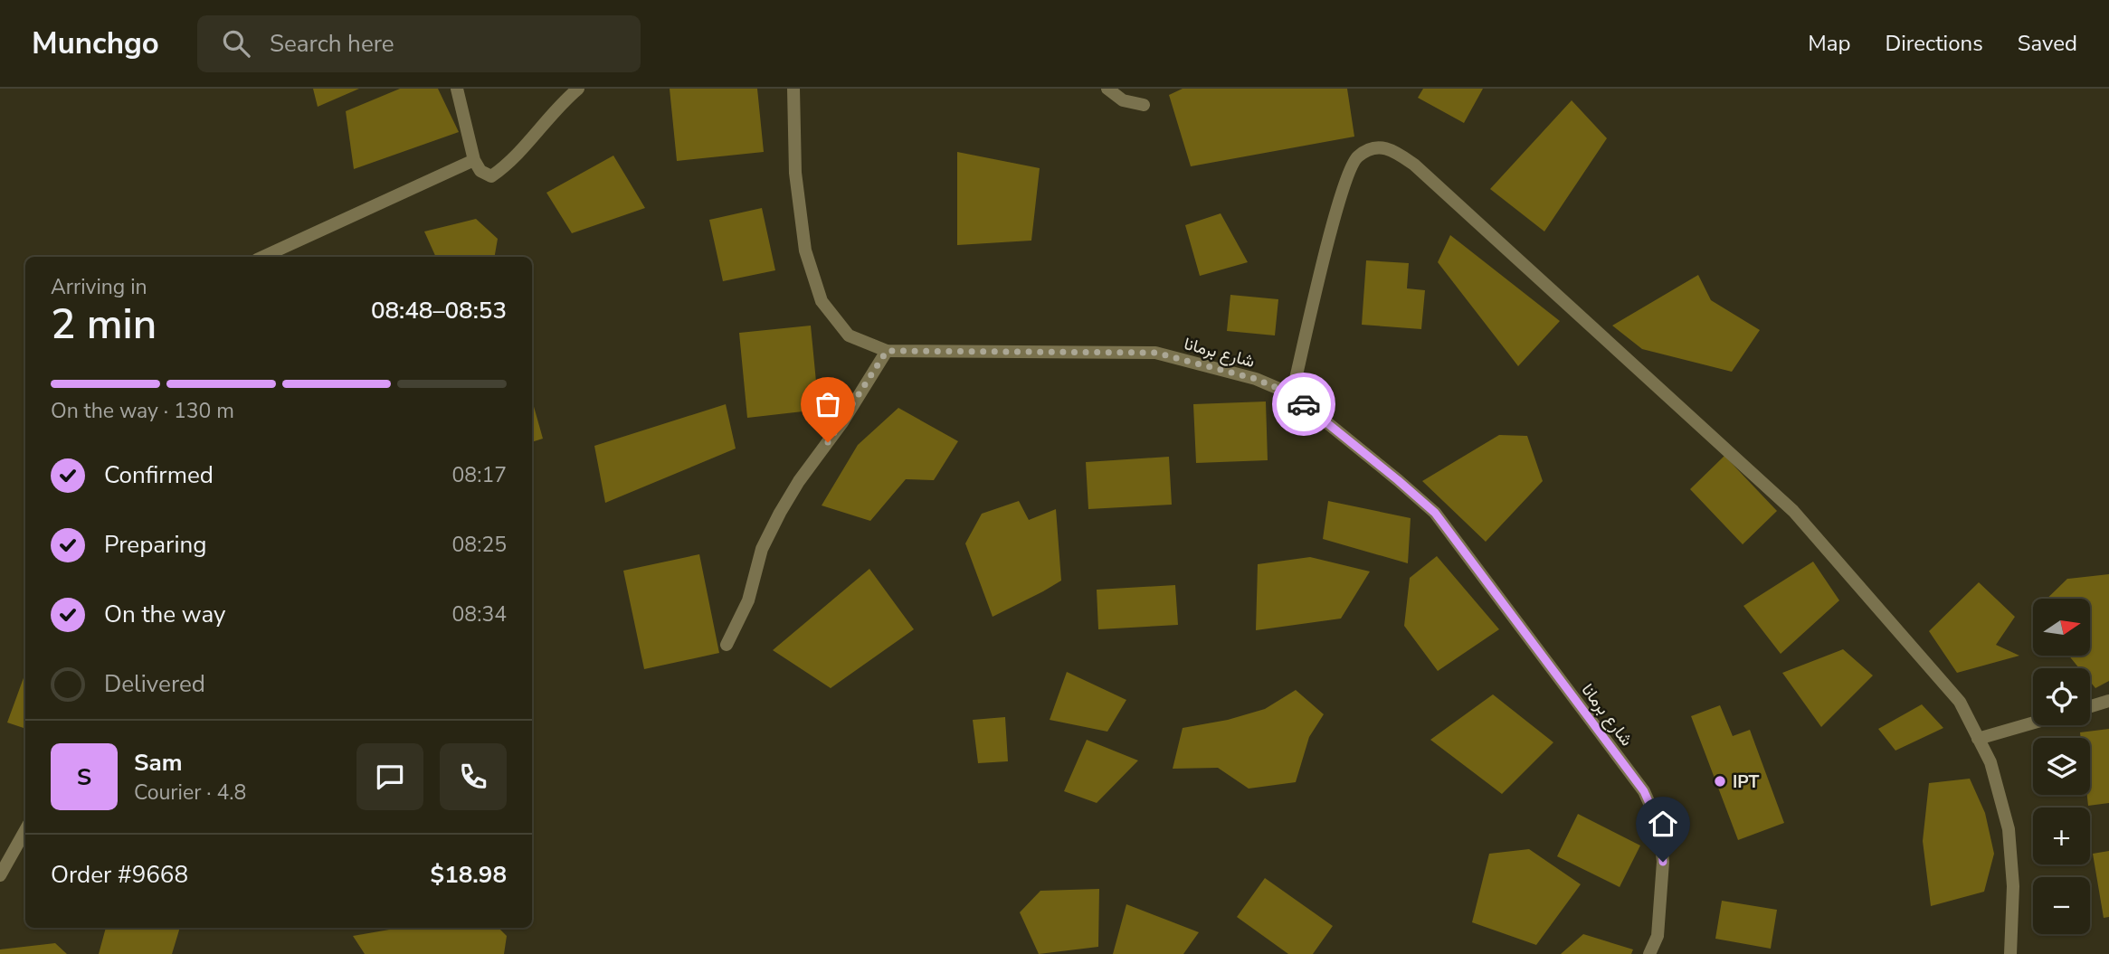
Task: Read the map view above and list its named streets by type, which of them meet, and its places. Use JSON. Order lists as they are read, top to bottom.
{
  "streets": {
    "street": ["شارع برمانا"]
  },
  "places": ["IPT"],
  "north": "right",
  "page": {
    "header": "Munchgo",
    "search": "Search here",
    "nav": ["Map", "Directions", "Saved"],
    "heading": ["2 min", "Arriving in", "08:48–08:53"],
    "panel": [
      "Sam",
      "Courier · 4.8",
      "Order #9668",
      "$18.98"
    ],
    "bar": "On the way · 130 m",
    "list": [
      ["Confirmed", "08:17"],
      ["Preparing", "08:25"],
      ["On the way", "08:34"],
      "Delivered"
    ],
    "map_buttons": ["+", "−"],
    "round": "S"
  }
}
